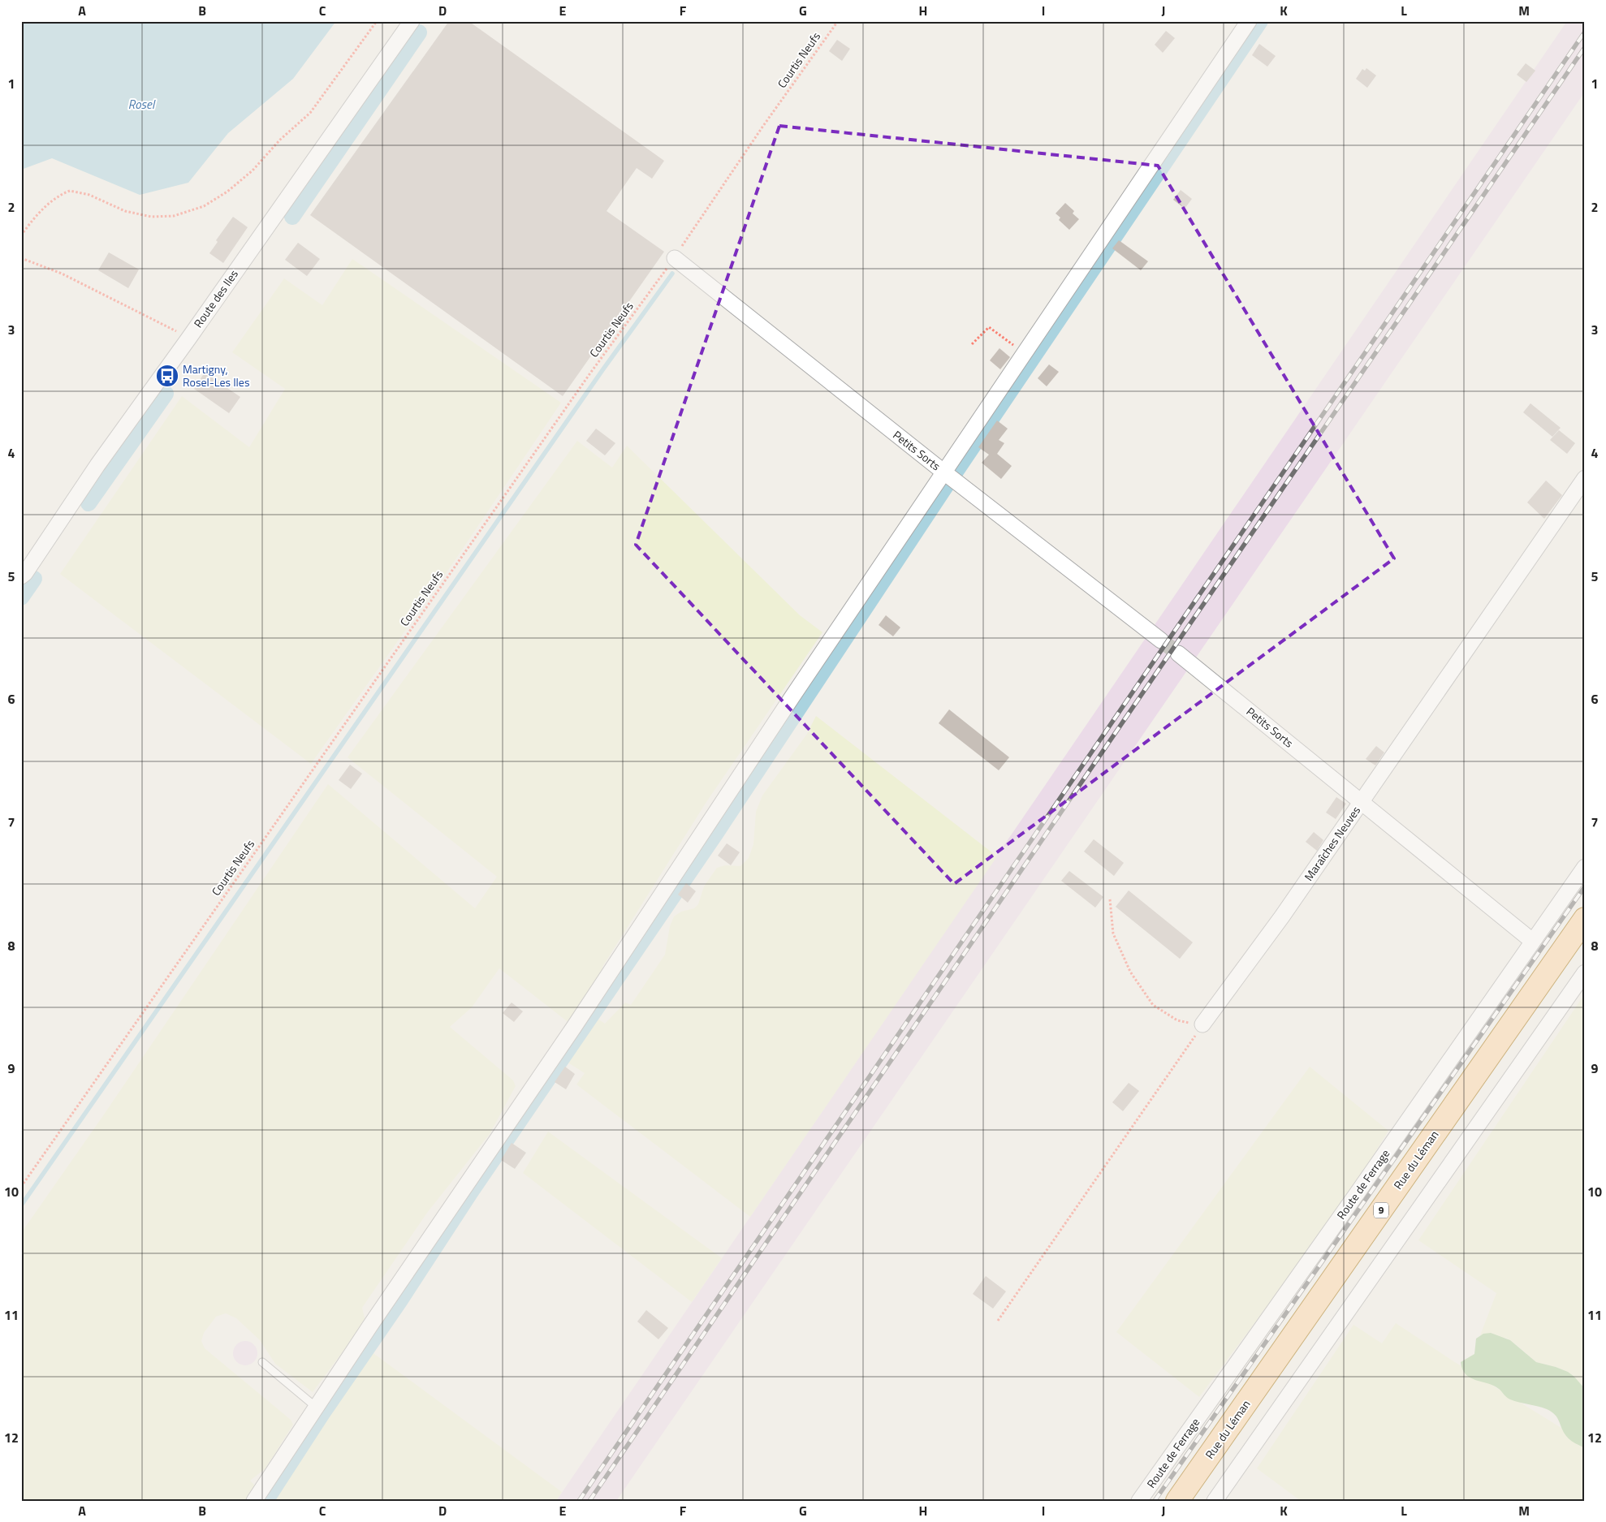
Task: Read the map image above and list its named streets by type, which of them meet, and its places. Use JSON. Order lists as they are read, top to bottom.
{
  "streets": {
    "main road": ["Rue du Léman", "9"],
    "street": [
      "Route des Iles",
      "Petits Sorts",
      "Maraîches Neuves",
      "Route de Ferrage"
    ],
    "path": ["Courtis Neufs"]
  },
  "crossings": [
    ["Courtis Neufs", "Petits Sorts"],
    ["Petits Sorts", "Maraîches Neuves"],
    ["Maraîches Neuves", "Route de Ferrage"]
  ],
  "water": ["Rosel"],
  "places": {
    "bus stop": ["Martigny, Rosel-Les Iles"]
  },
  "grid": {
    "columns": [
      "A",
      "B",
      "C",
      "D",
      "E",
      "F",
      "G",
      "H",
      "I",
      "J",
      "K",
      "L",
      "M"
    ],
    "rows": [
      "1",
      "2",
      "3",
      "4",
      "5",
      "6",
      "7",
      "8",
      "9",
      "10",
      "11",
      "12"
    ]
  }
}
